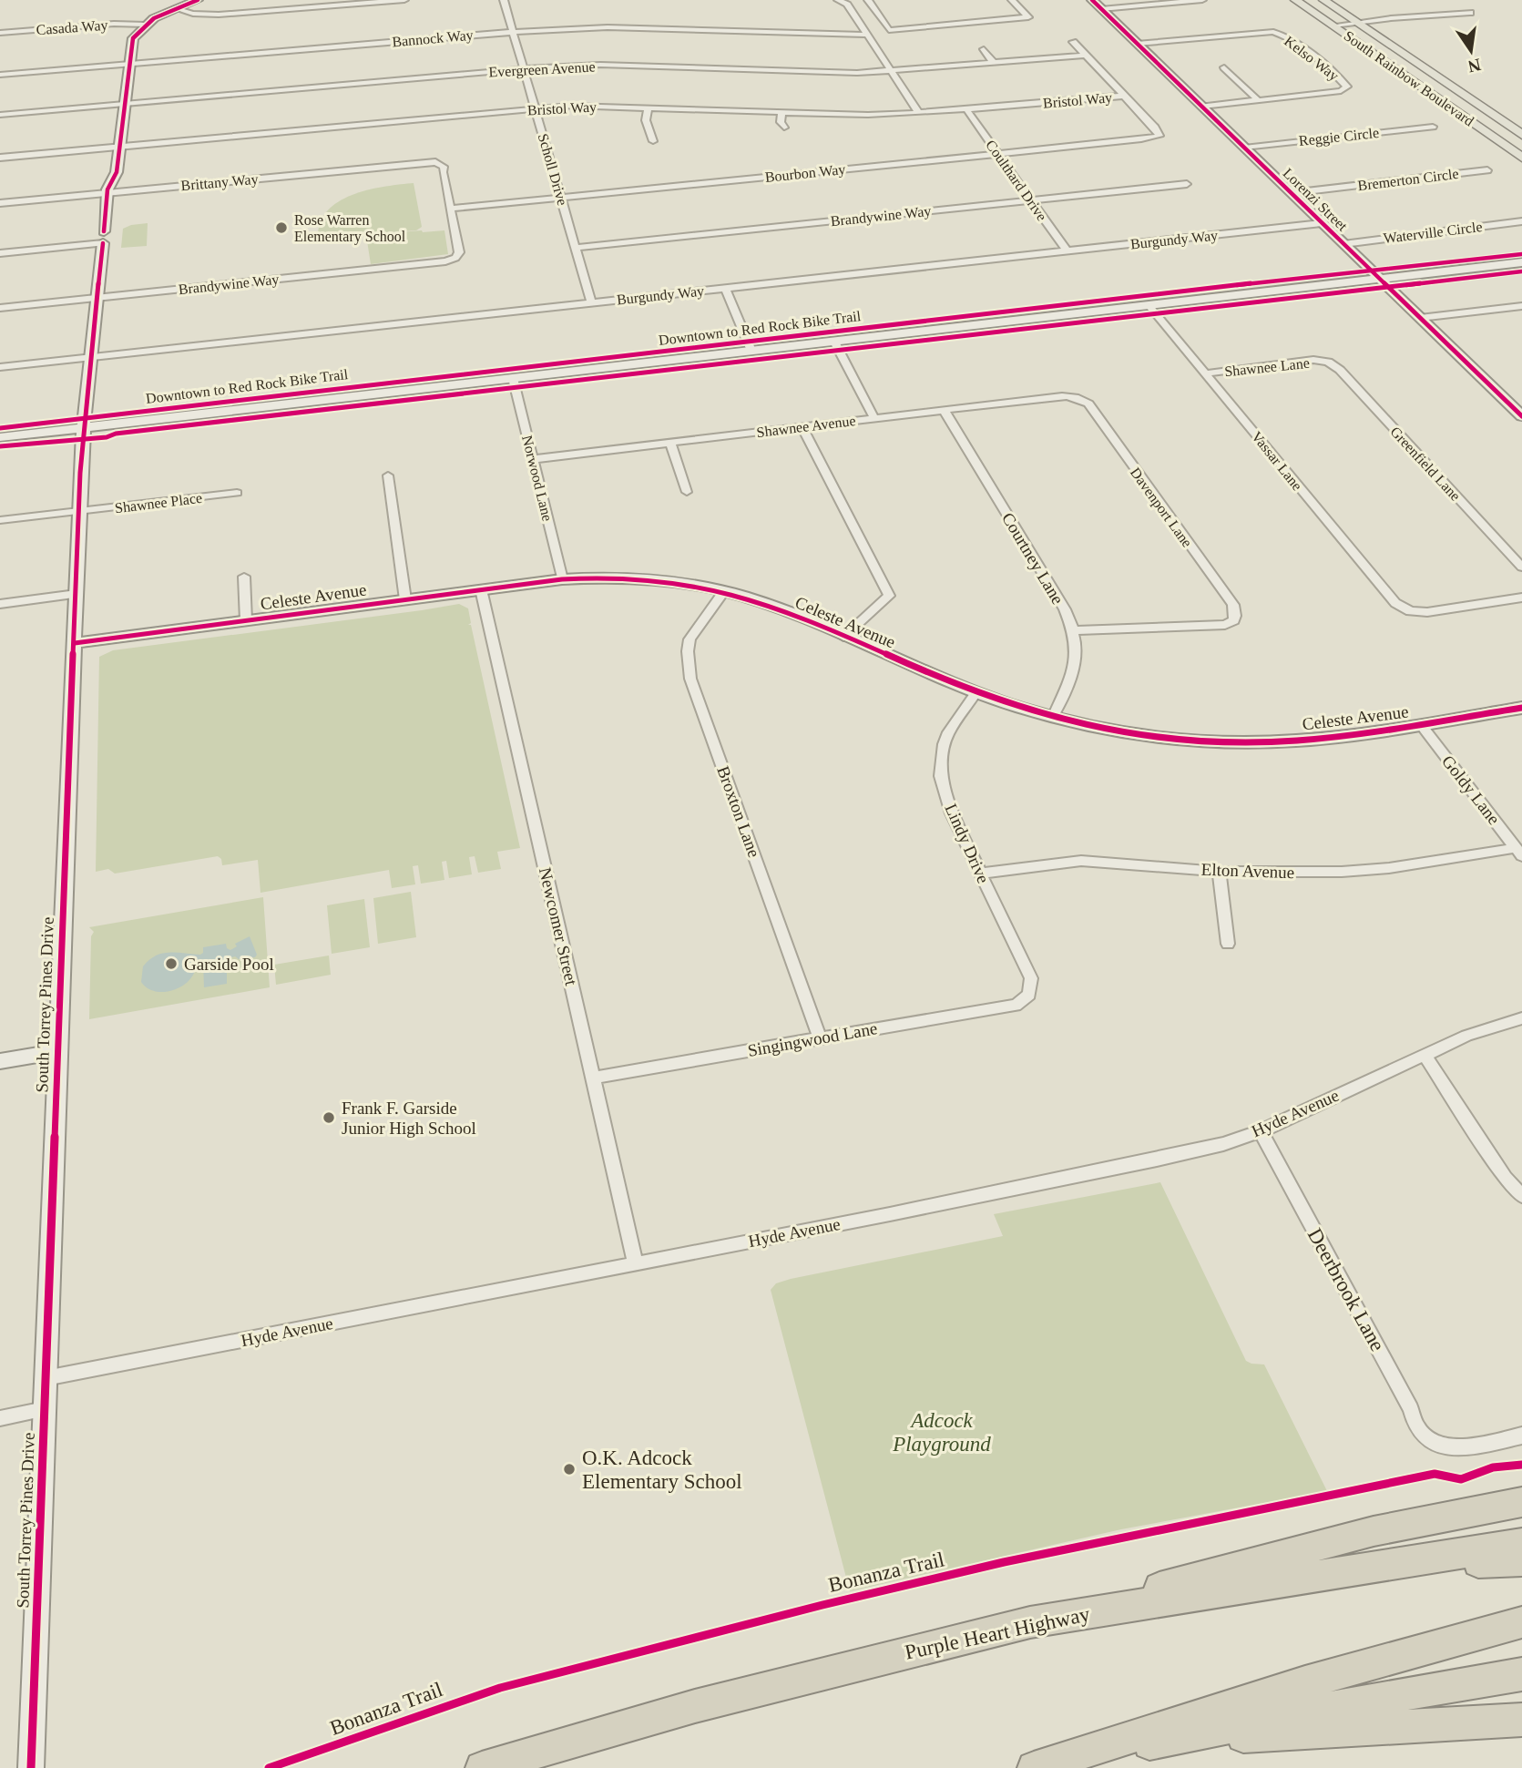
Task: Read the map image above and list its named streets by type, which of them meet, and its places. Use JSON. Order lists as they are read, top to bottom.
{
  "streets": {
    "highway": ["Purple Heart Highway"],
    "main road": [
      "South Rainbow Boulevard",
      "Lorenzi Street",
      "Celeste Avenue",
      "South Torrey Pines Drive"
    ],
    "street": [
      "Casada Way",
      "Bannock Way",
      "Kelso Way",
      "Evergreen Avenue",
      "Bristol Way",
      "Reggie Circle",
      "Scholl Drive",
      "Bourbon Way",
      "Bremerton Circle",
      "Coulthard Drive",
      "Brittany Way",
      "Brandywine Way",
      "Waterville Circle",
      "Burgundy Way",
      "Shawnee Lane",
      "Shawnee Avenue",
      "Vassar Lane",
      "Greenfield Lane",
      "Norwood Lane",
      "Shawnee Place",
      "Davenport Lane",
      "Courtney Lane",
      "Goldy Lane",
      "Broxton Lane",
      "Lindy Drive",
      "Elton Avenue",
      "Newcomer Street",
      "Singingwood Lane",
      "Hyde Avenue",
      "Deerbrook Lane"
    ],
    "cycle path": ["Downtown to Red Rock Bike Trail", "Bonanza Trail"]
  },
  "crossings": [
    ["Casada Way", "South Torrey Pines Drive"],
    ["Bannock Way", "Scholl Drive"],
    ["Bannock Way", "South Torrey Pines Drive"],
    ["Kelso Way", "Lorenzi Street"],
    ["Evergreen Avenue", "Scholl Drive"],
    ["Evergreen Avenue", "South Torrey Pines Drive"],
    ["Bristol Way", "Scholl Drive"],
    ["Bristol Way", "Bourbon Way"],
    ["Bristol Way", "Coulthard Drive"],
    ["Bristol Way", "South Torrey Pines Drive"],
    ["Reggie Circle", "Lorenzi Street"],
    ["Scholl Drive", "Bourbon Way"],
    ["Scholl Drive", "Brandywine Way"],
    ["Scholl Drive", "Burgundy Way"],
    ["Bourbon Way", "Coulthard Drive"],
    ["Bourbon Way", "Brittany Way"],
    ["Bourbon Way", "Brandywine Way"],
    ["Bremerton Circle", "Lorenzi Street"],
    ["Coulthard Drive", "Brandywine Way"],
    ["Coulthard Drive", "Burgundy Way"],
    ["Brittany Way", "Brandywine Way"],
    ["Brittany Way", "South Torrey Pines Drive"],
    ["Lorenzi Street", "Waterville Circle"],
    ["Lorenzi Street", "Burgundy Way"],
    ["Brandywine Way", "South Torrey Pines Drive"],
    ["Burgundy Way", "South Torrey Pines Drive"],
    ["Shawnee Lane", "Vassar Lane"],
    ["Shawnee Lane", "Greenfield Lane"],
    ["Shawnee Avenue", "Norwood Lane"],
    ["Shawnee Avenue", "Davenport Lane"],
    ["Shawnee Avenue", "Courtney Lane"],
    ["Norwood Lane", "Celeste Avenue"],
    ["Shawnee Place", "South Torrey Pines Drive"],
    ["Davenport Lane", "Courtney Lane"],
    ["Courtney Lane", "Celeste Avenue"],
    ["Celeste Avenue", "Goldy Lane"],
    ["Celeste Avenue", "Broxton Lane"],
    ["Celeste Avenue", "Lindy Drive"],
    ["Celeste Avenue", "Newcomer Street"],
    ["Celeste Avenue", "South Torrey Pines Drive"],
    ["Goldy Lane", "Elton Avenue"],
    ["Broxton Lane", "Singingwood Lane"],
    ["Lindy Drive", "Elton Avenue"],
    ["Lindy Drive", "Singingwood Lane"],
    ["Newcomer Street", "Singingwood Lane"],
    ["Newcomer Street", "Hyde Avenue"],
    ["South Torrey Pines Drive", "Hyde Avenue"],
    ["Hyde Avenue", "Deerbrook Lane"]
  ],
  "parks": ["Adcock Playground"],
  "places": [
    "Rose Warren Elementary School",
    "Garside Pool",
    "Frank F. Garside Junior High School",
    "O.K. Adcock Elementary School"
  ],
  "north": "bottom"
}
